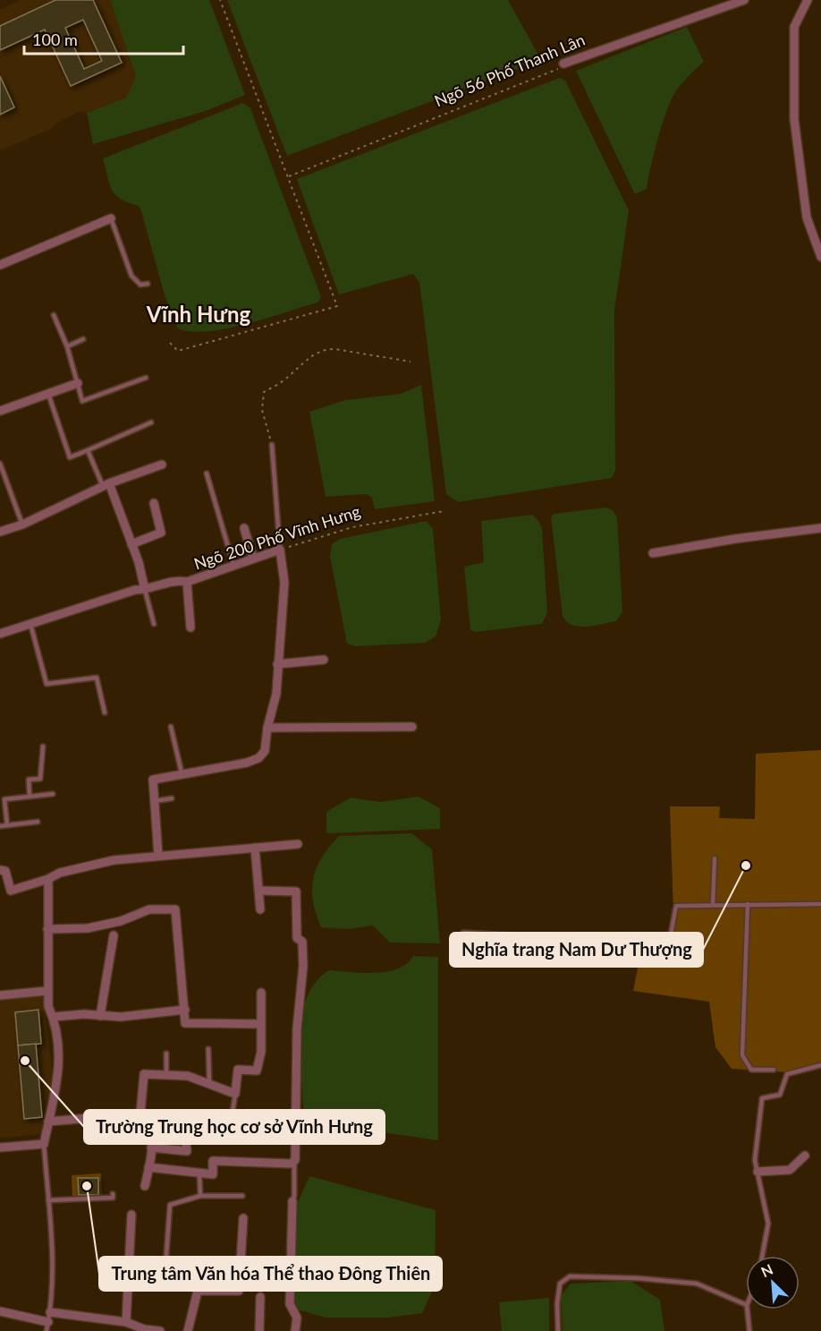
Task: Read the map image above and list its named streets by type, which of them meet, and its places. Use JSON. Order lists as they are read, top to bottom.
{
  "streets": {
    "street": ["Ngõ 56 Phố Thanh Lân", "Ngõ 200 Phố Vĩnh Hưng"]
  },
  "districts": ["Vĩnh Hưng"],
  "places": ["Nghĩa trang Nam Dư Thượng", "Trường Trung học cơ sở Vĩnh Hưng", "Trung tâm Văn hóa Thể thao Đông Thiên"],
  "scale_bar": "100 m",
  "north": "top left"
}
